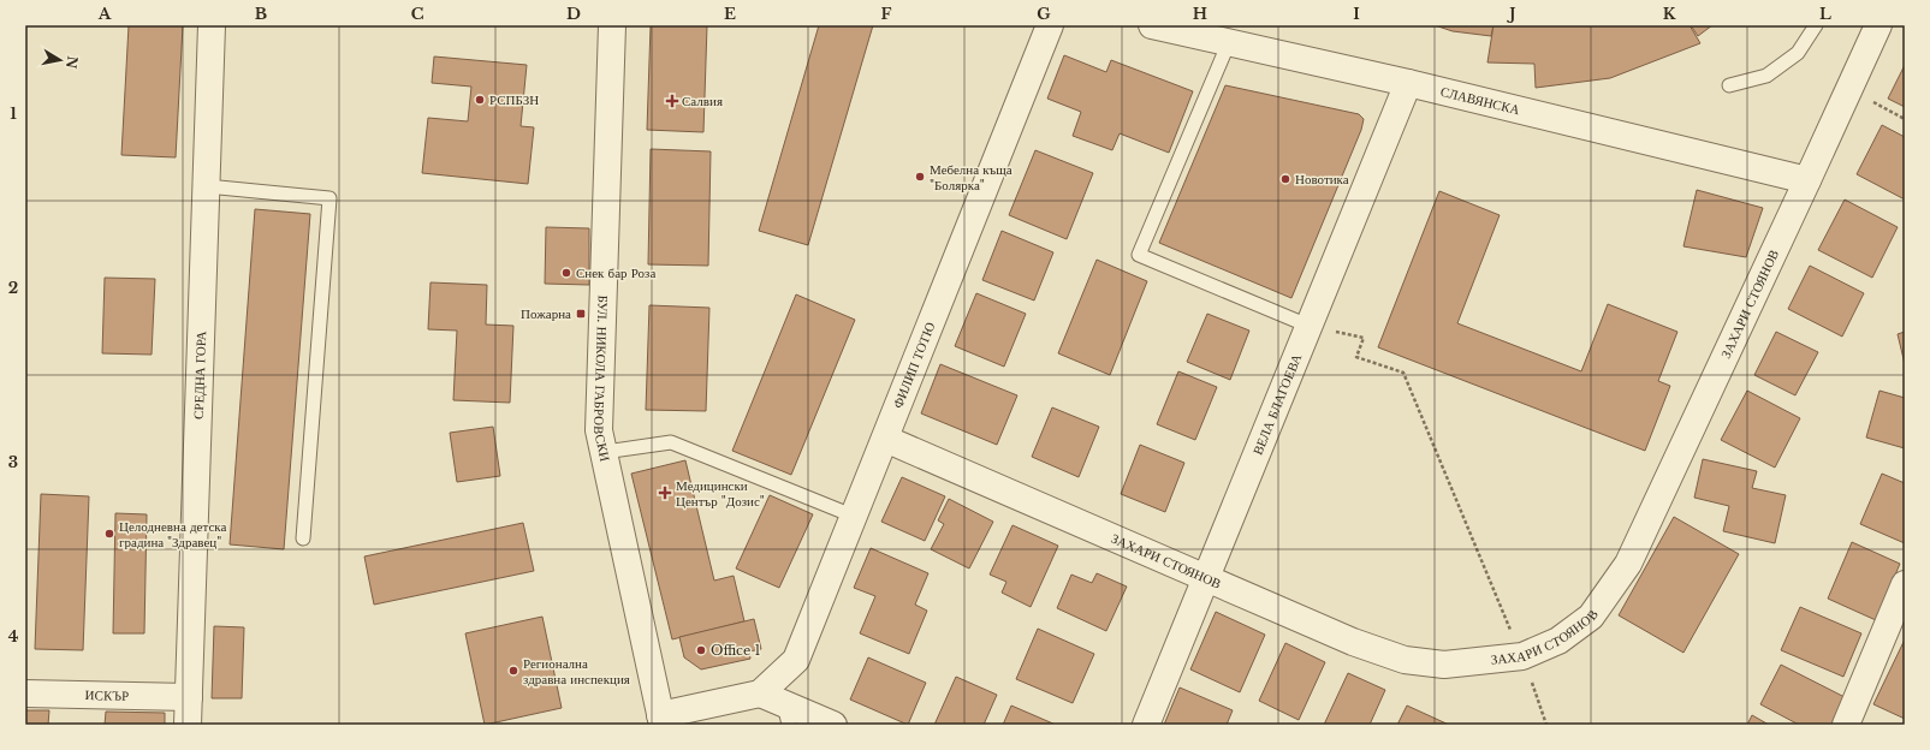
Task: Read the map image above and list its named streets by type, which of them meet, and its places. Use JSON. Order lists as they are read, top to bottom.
{
  "streets": {
    "street": [
      "СЛАВЯНСКА",
      "ЗАХАРИ СТОЯНОВ",
      "ФИЛИП ТОТЮ",
      "СРЕДНА ГОРА",
      "БУЛ. НИКОЛА ГАБРОВСКИ",
      "ВЕЛА БЛАГОЕВА",
      "ИСКЪР"
    ]
  },
  "crossings": [
    ["СЛАВЯНСКА", "ЗАХАРИ СТОЯНОВ"],
    ["СЛАВЯНСКА", "ВЕЛА БЛАГОЕВА"],
    ["ЗАХАРИ СТОЯНОВ", "ФИЛИП ТОТЮ"],
    ["ЗАХАРИ СТОЯНОВ", "ВЕЛА БЛАГОЕВА"],
    ["СРЕДНА ГОРА", "ИСКЪР"]
  ],
  "places": {
    "other": [
      "РСПБЗН",
      "Мебелна къща \"Болярка\"",
      "Новотика",
      "Снек бар Роза",
      "Целодневна детска градина \"Здравец\"",
      "Office 1",
      "Регионална здравна инспекция"
    ],
    "health": ["Салвия", "Медицински Център \"Дозис\""],
    "transit": ["Пожарна"]
  },
  "north": "right",
  "grid": {
    "columns": [
      "A",
      "B",
      "C",
      "D",
      "E",
      "F",
      "G",
      "H",
      "I",
      "J",
      "K",
      "L"
    ],
    "rows": [
      "1",
      "2",
      "3",
      "4"
    ]
  }
}
